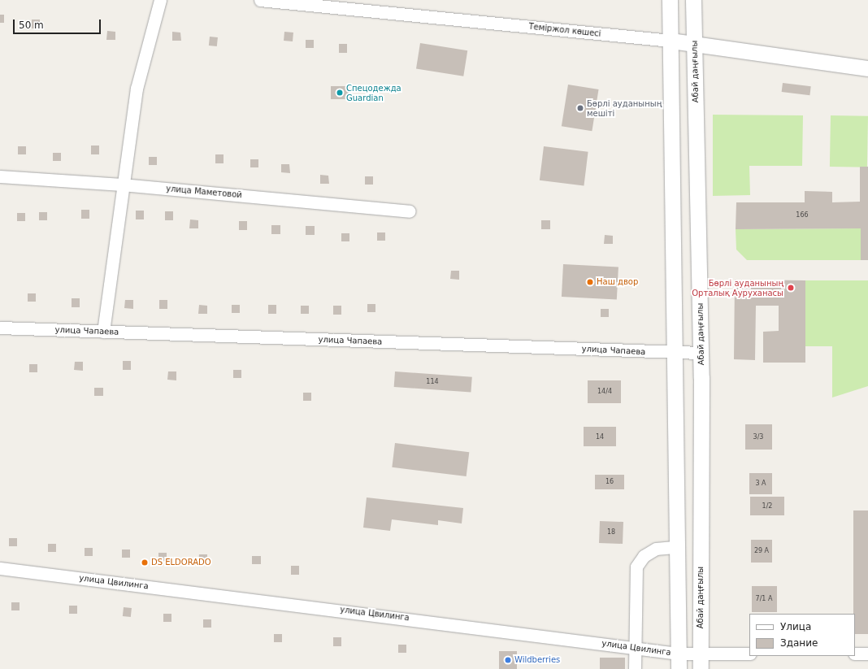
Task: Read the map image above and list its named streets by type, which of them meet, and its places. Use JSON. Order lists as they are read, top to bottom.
{
  "streets": {
    "street": [
      "Теміржол көшесі",
      "Абай даңғылы",
      "улица Маметовой",
      "улица Чапаева",
      "улица Цвилинга"
    ]
  },
  "crossings": [
    ["Теміржол көшесі", "Абай даңғылы"],
    ["Абай даңғылы", "улица Чапаева"],
    ["Абай даңғылы", "улица Цвилинга"]
  ],
  "places": [
    "Спецодежда Guardian",
    "Бөрлі ауданының мешіті",
    "Наш двор",
    "Бөрлі ауданының Орталық Ауруханасы",
    "DS ELDORADO",
    "Wildberries"
  ],
  "house_numbers": [
    "166",
    "114",
    "14/4",
    "14",
    "3/3",
    "16",
    "3 А",
    "1/2",
    "18",
    "29 А",
    "7/1 А"
  ],
  "legend": ["Улица", "Здание"],
  "scale_bar": "50 m"
}
